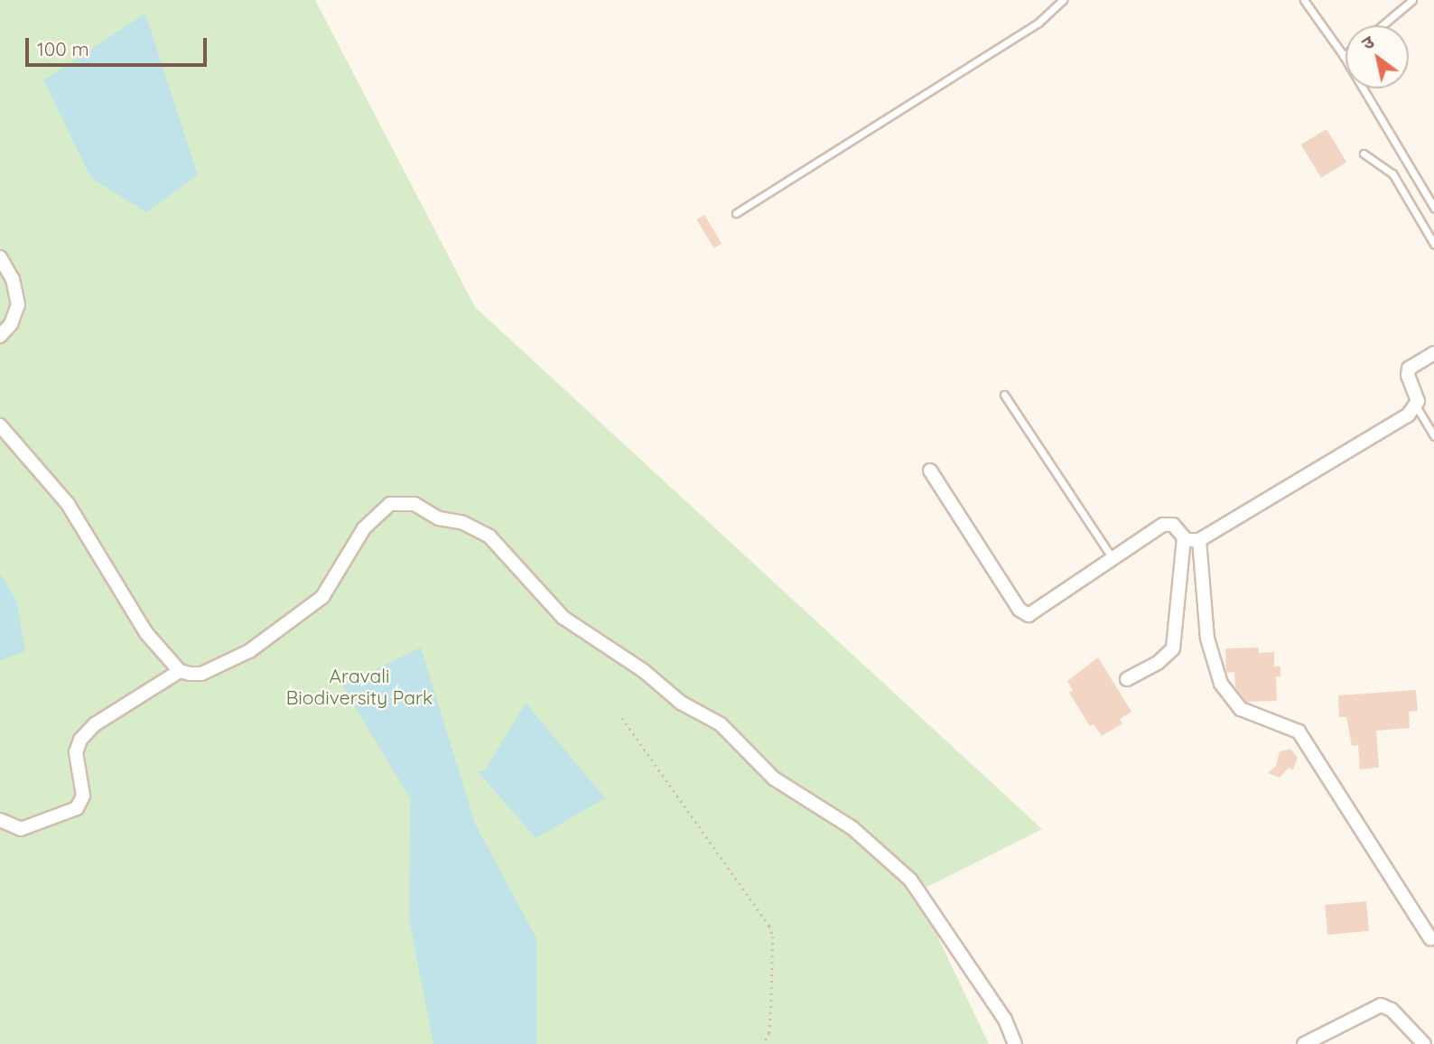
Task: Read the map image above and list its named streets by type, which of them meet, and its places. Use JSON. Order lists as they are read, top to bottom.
{
  "parks": ["Aravali Biodiversity Park"],
  "scale_bar": "100 m",
  "north": "top left"
}
